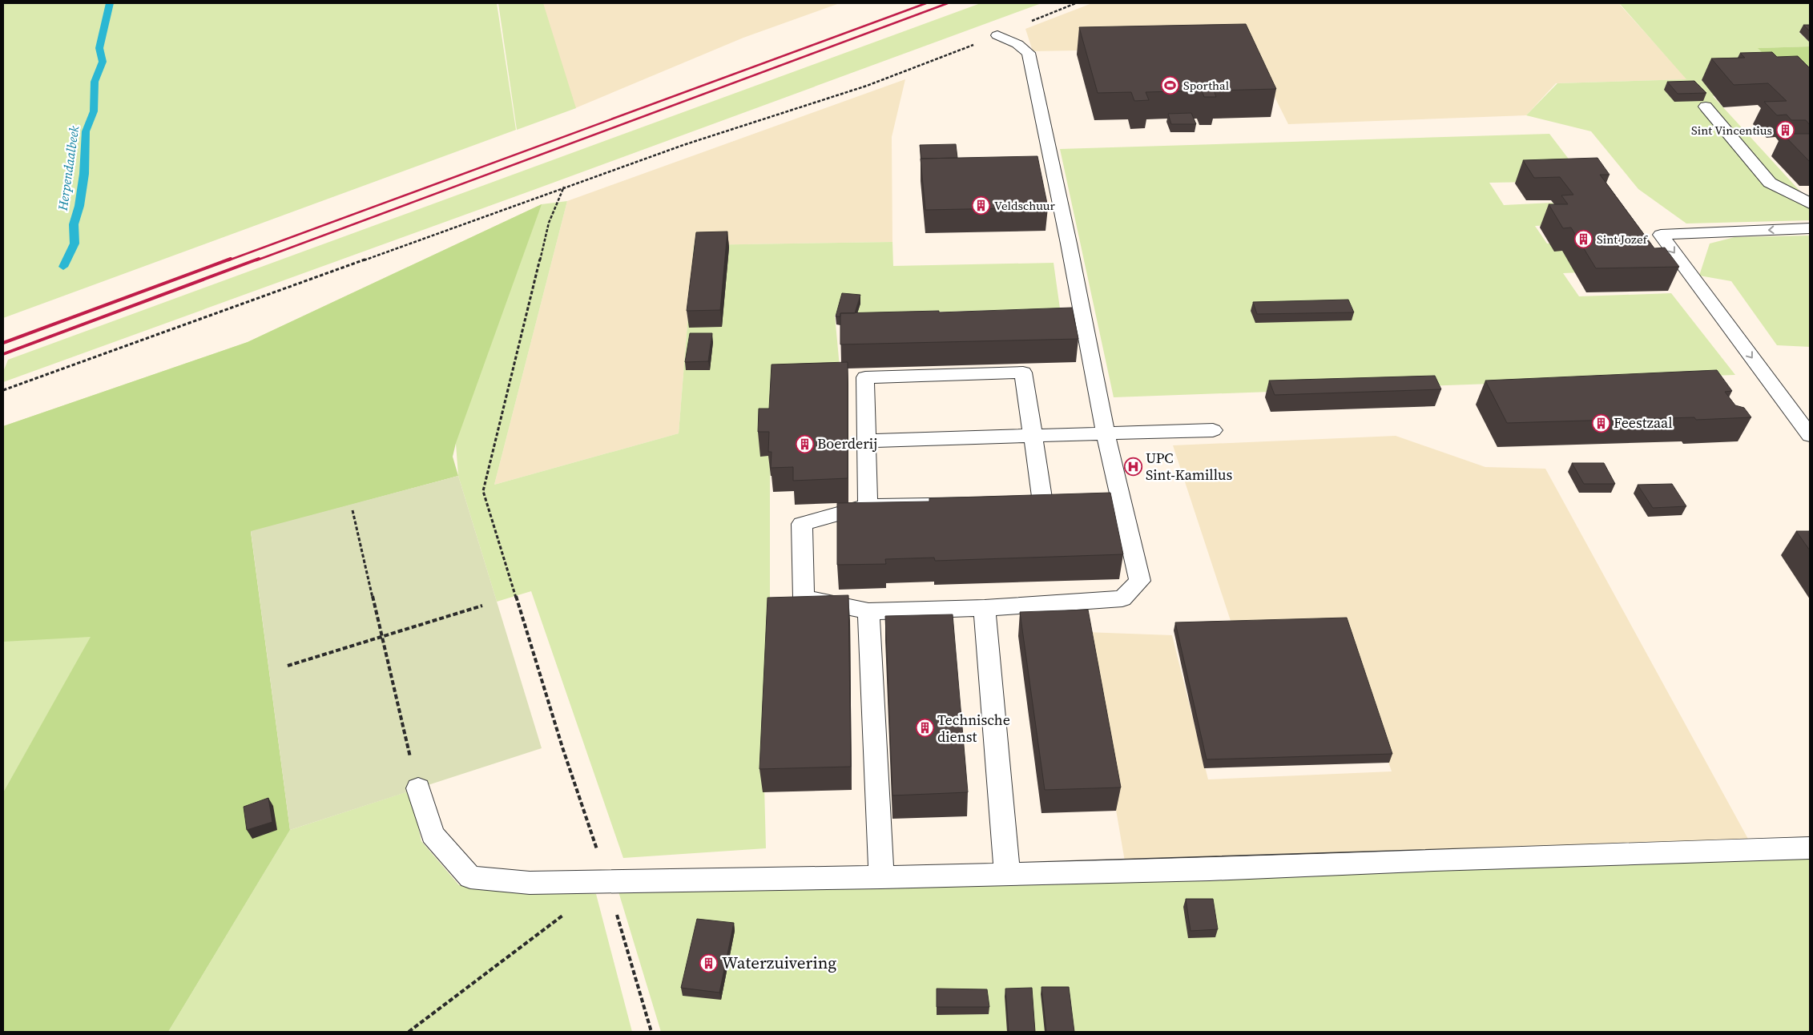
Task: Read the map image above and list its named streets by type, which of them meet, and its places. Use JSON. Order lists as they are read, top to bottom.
{
  "water": ["Herpendaalbeek"],
  "places": {
    "sports": ["Sporthal"],
    "building": [
      "Sint Vincentius",
      "Veldschuur",
      "Sint Jozef",
      "Feestzaal",
      "Boerderij",
      "Technische dienst",
      "Waterzuivering"
    ],
    "hospital": ["UPC Sint-Kamillus"]
  }
}
